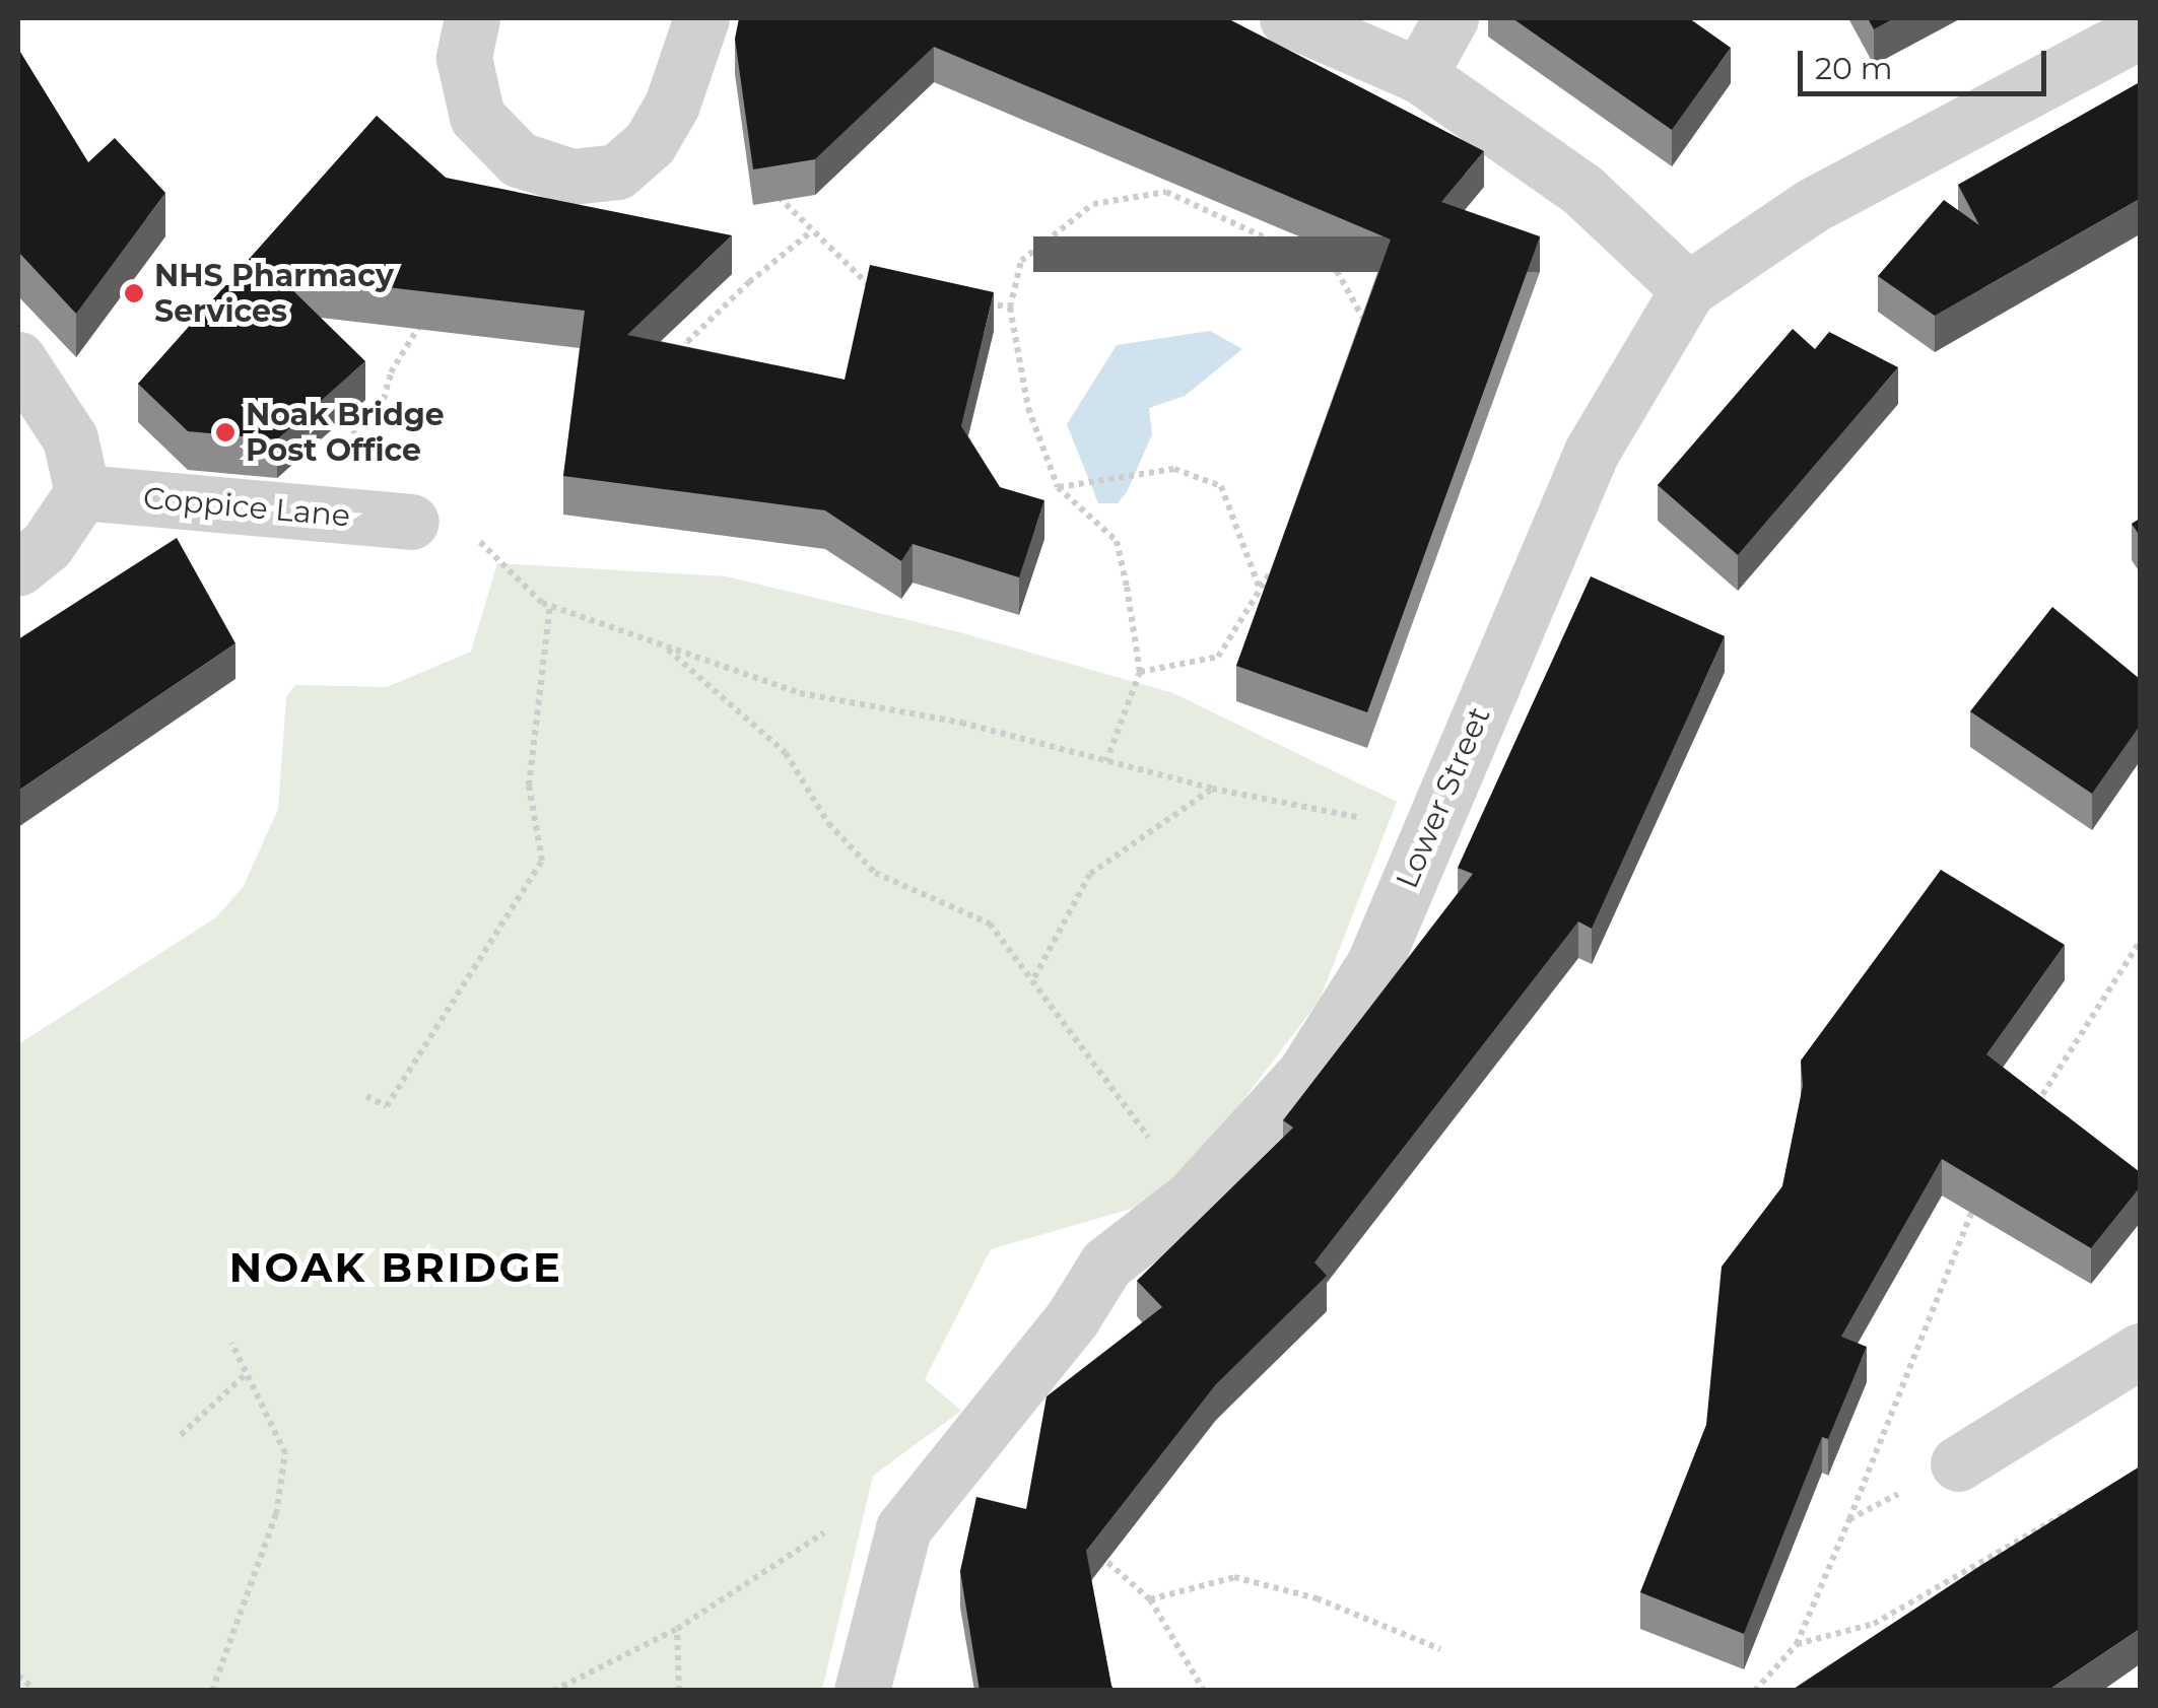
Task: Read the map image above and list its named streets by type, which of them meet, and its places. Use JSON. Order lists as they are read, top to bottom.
{
  "streets": {
    "street": ["Coppice Lane", "Lower Street"]
  },
  "districts": ["NOAK BRIDGE"],
  "places": ["NHS Pharmacy Services", "Noak Bridge Post Office"],
  "scale_bar": "20 m"
}
